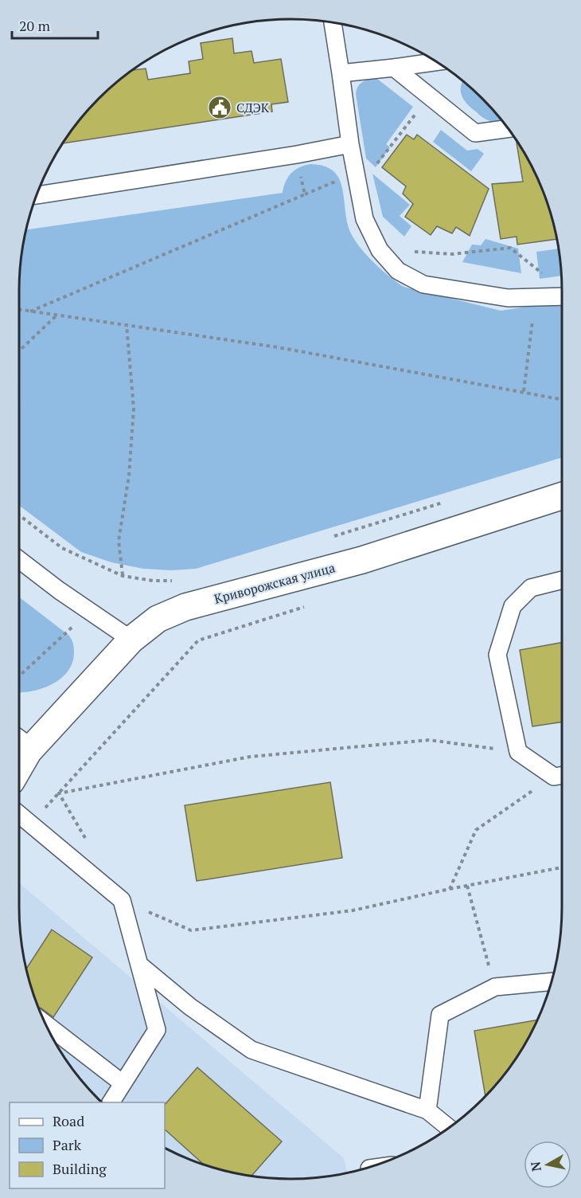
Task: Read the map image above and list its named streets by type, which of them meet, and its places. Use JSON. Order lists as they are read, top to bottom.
{
  "streets": {
    "street": ["Криворожская улица"]
  },
  "places": {
    "public building": ["СДЭК"]
  },
  "legend": ["Road", "Park", "Building"],
  "scale_bar": "20 m",
  "north": "left"
}
